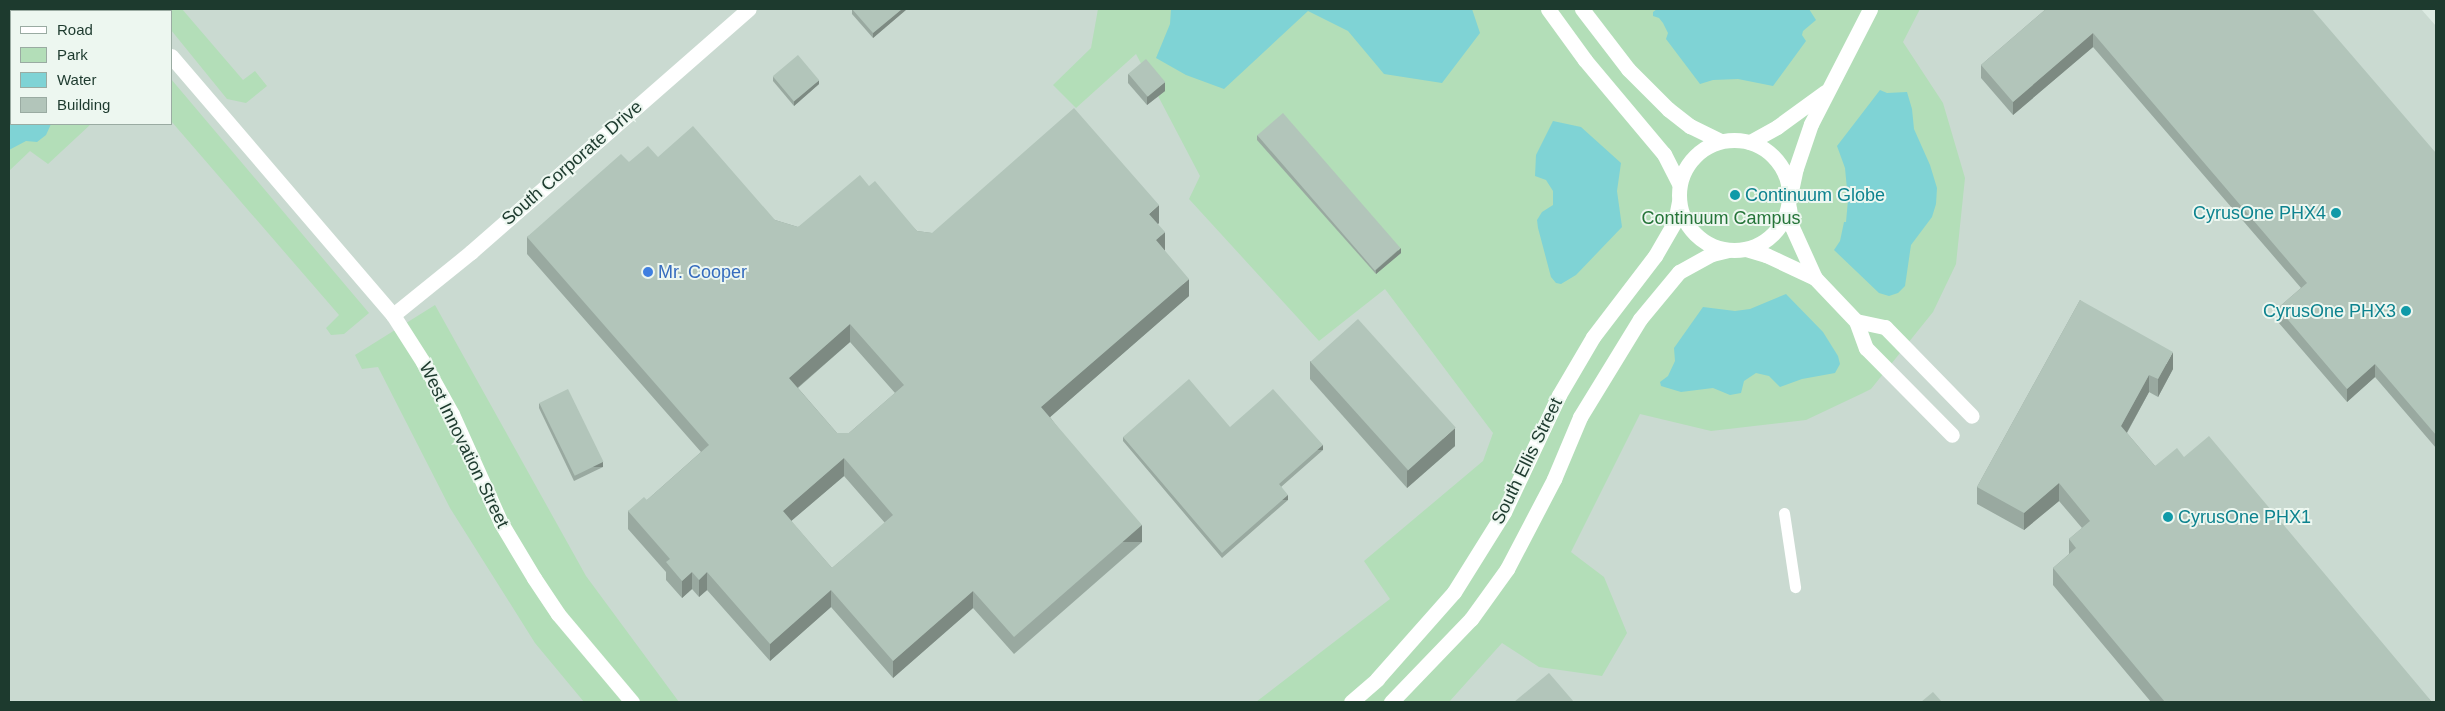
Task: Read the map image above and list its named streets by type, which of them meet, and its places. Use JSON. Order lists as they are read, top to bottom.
{
  "streets": {
    "street": ["South Corporate Drive", "West Innovation Street", "South Ellis Street"]
  },
  "crossings": [
    ["South Corporate Drive", "West Innovation Street"]
  ],
  "parks": ["Continuum Campus"],
  "places": [
    "Continuum Globe",
    "CyrusOne PHX4",
    "Mr. Cooper",
    "CyrusOne PHX3",
    "CyrusOne PHX1"
  ],
  "legend": [
    "Road",
    "Park",
    "Water",
    "Building"
  ]
}
